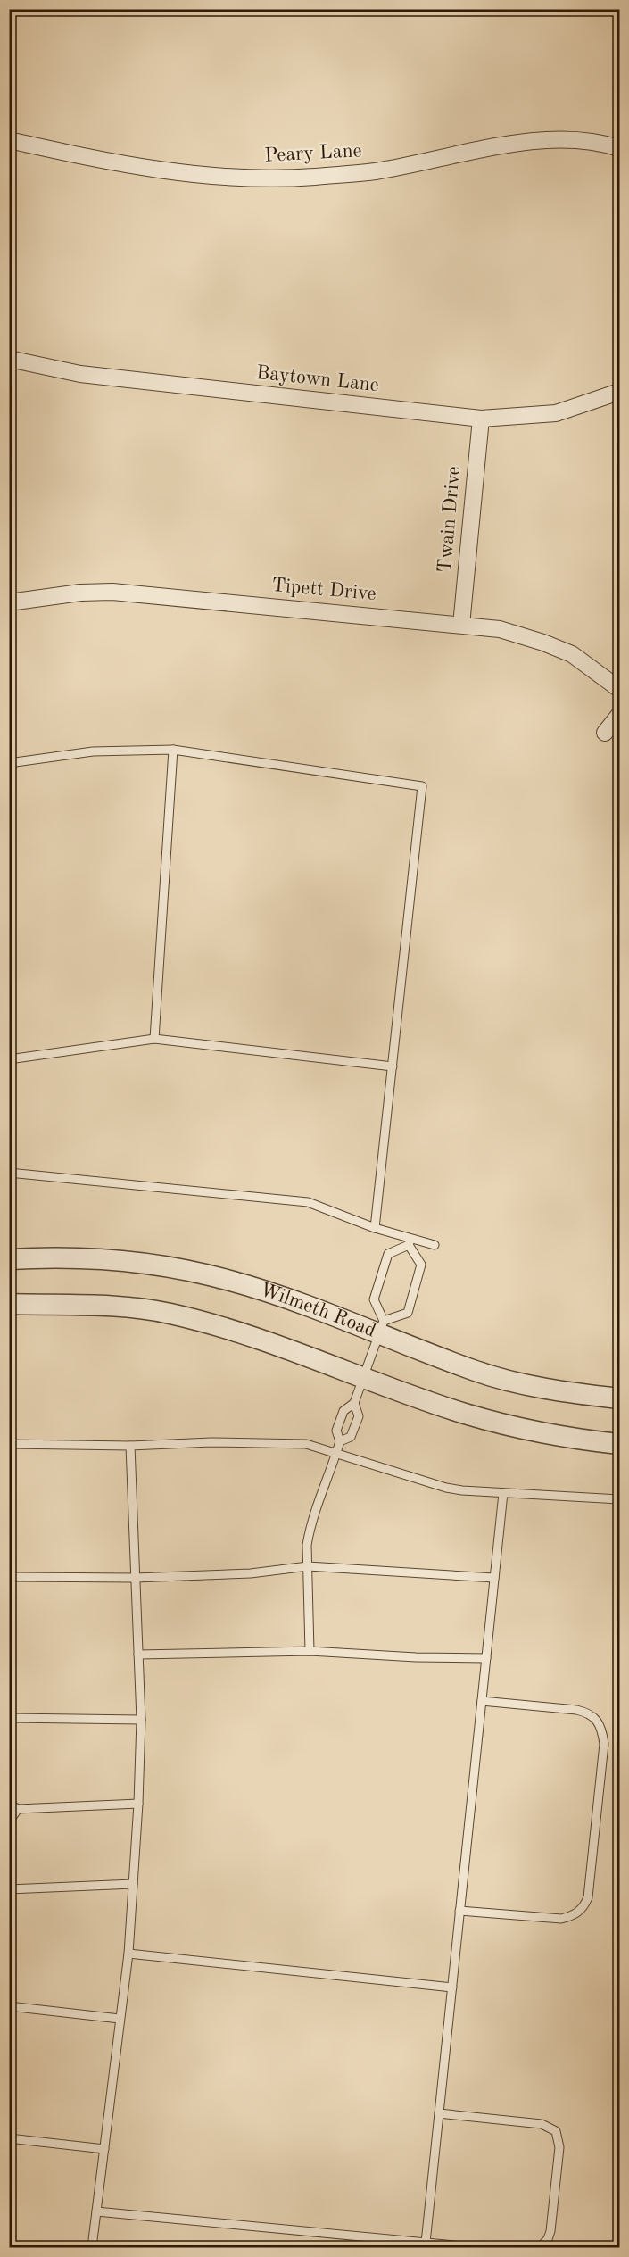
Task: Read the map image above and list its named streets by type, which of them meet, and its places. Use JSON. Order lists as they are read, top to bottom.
{
  "streets": {
    "street": [
      "Peary Lane",
      "Baytown Lane",
      "Twain Drive",
      "Tipett Drive",
      "Wilmeth Road"
    ]
  },
  "crossings": [
    ["Baytown Lane", "Twain Drive"],
    ["Twain Drive", "Tipett Drive"]
  ]
}
